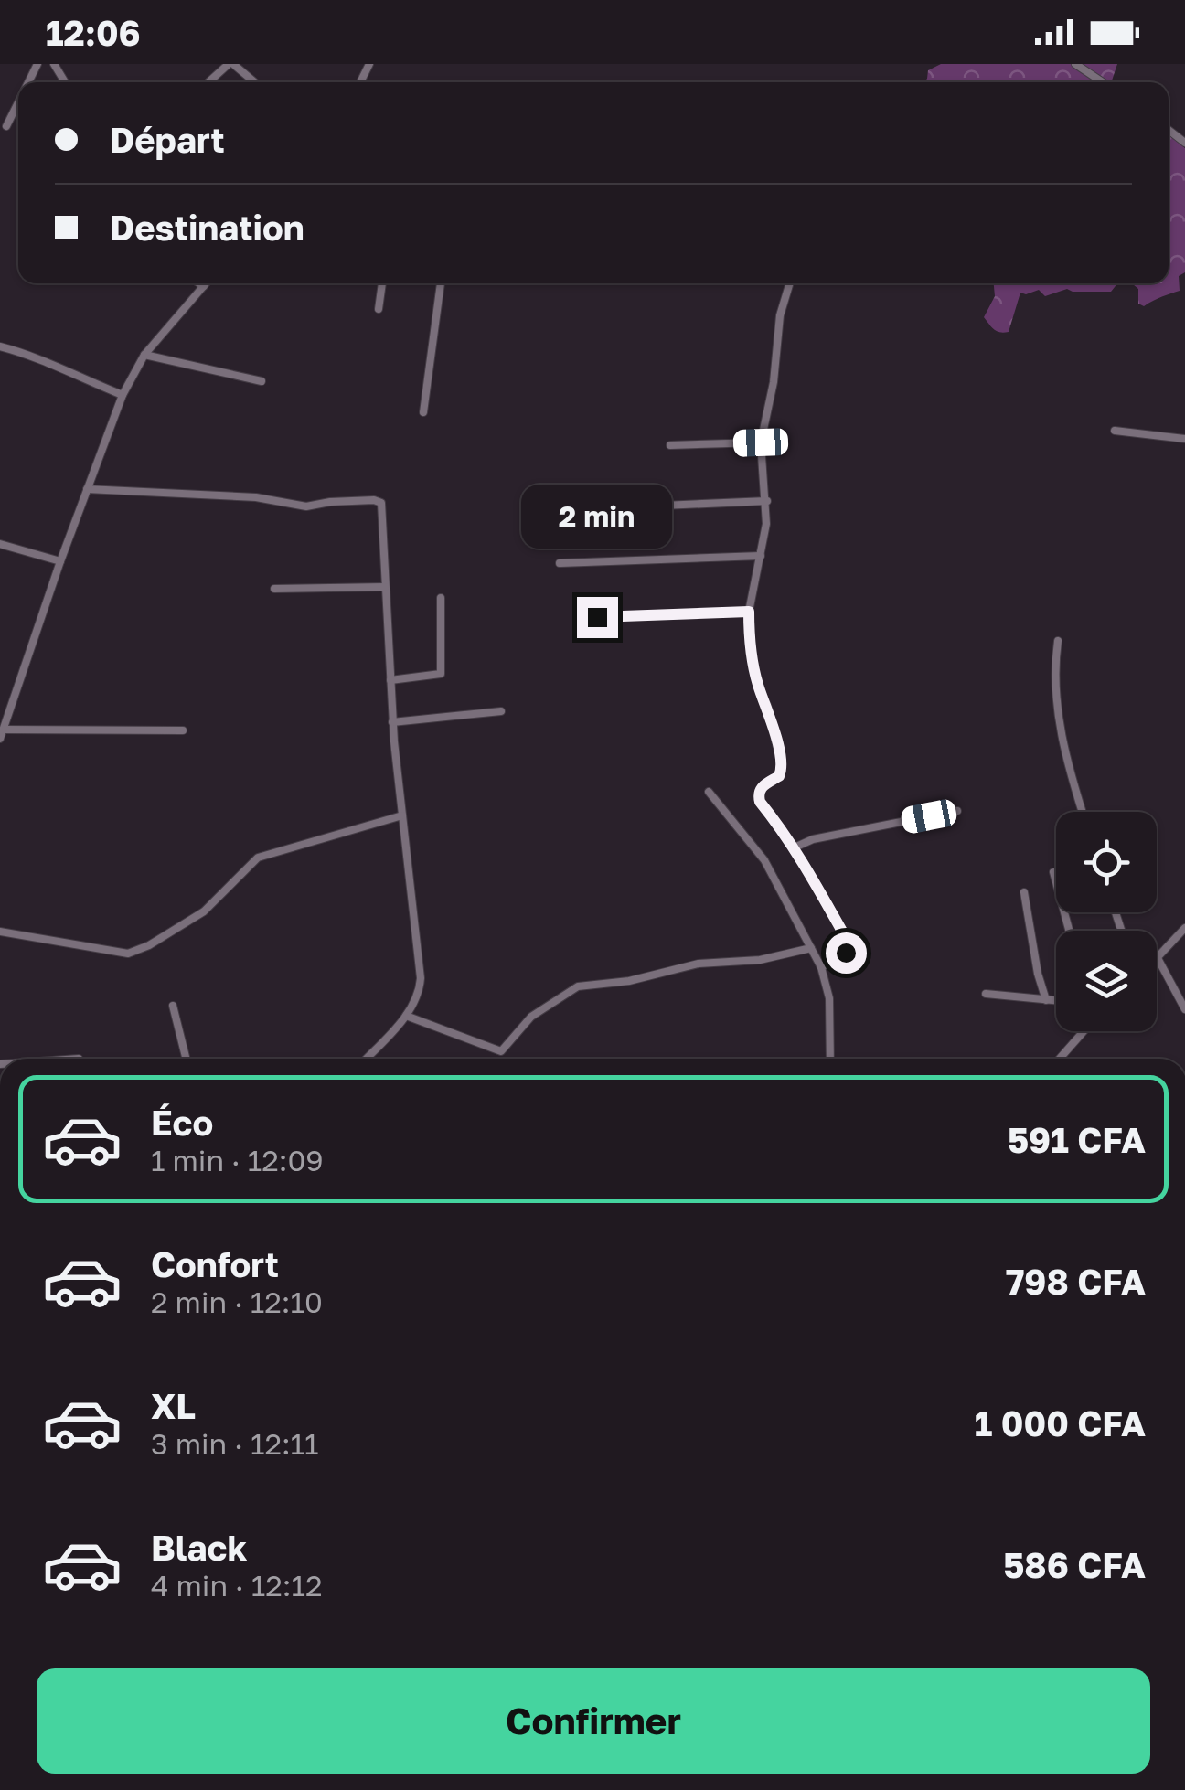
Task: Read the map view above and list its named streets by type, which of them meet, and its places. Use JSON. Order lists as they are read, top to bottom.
{
  "page": {
    "status": "12:06",
    "banner": ["Départ", "Destination"],
    "bubble": "2 min",
    "list": [
      {
        "name": "Éco",
        "note": "1 min · 12:09",
        "value": "591 CFA"
      },
      {
        "name": "Confort",
        "note": "2 min · 12:10",
        "value": "798 CFA"
      },
      {
        "name": "XL",
        "note": "3 min · 12:11",
        "value": "1 000 CFA"
      },
      {
        "name": "Black",
        "note": "4 min · 12:12",
        "value": "586 CFA"
      }
    ],
    "buttons": "Confirmer"
  }
}
